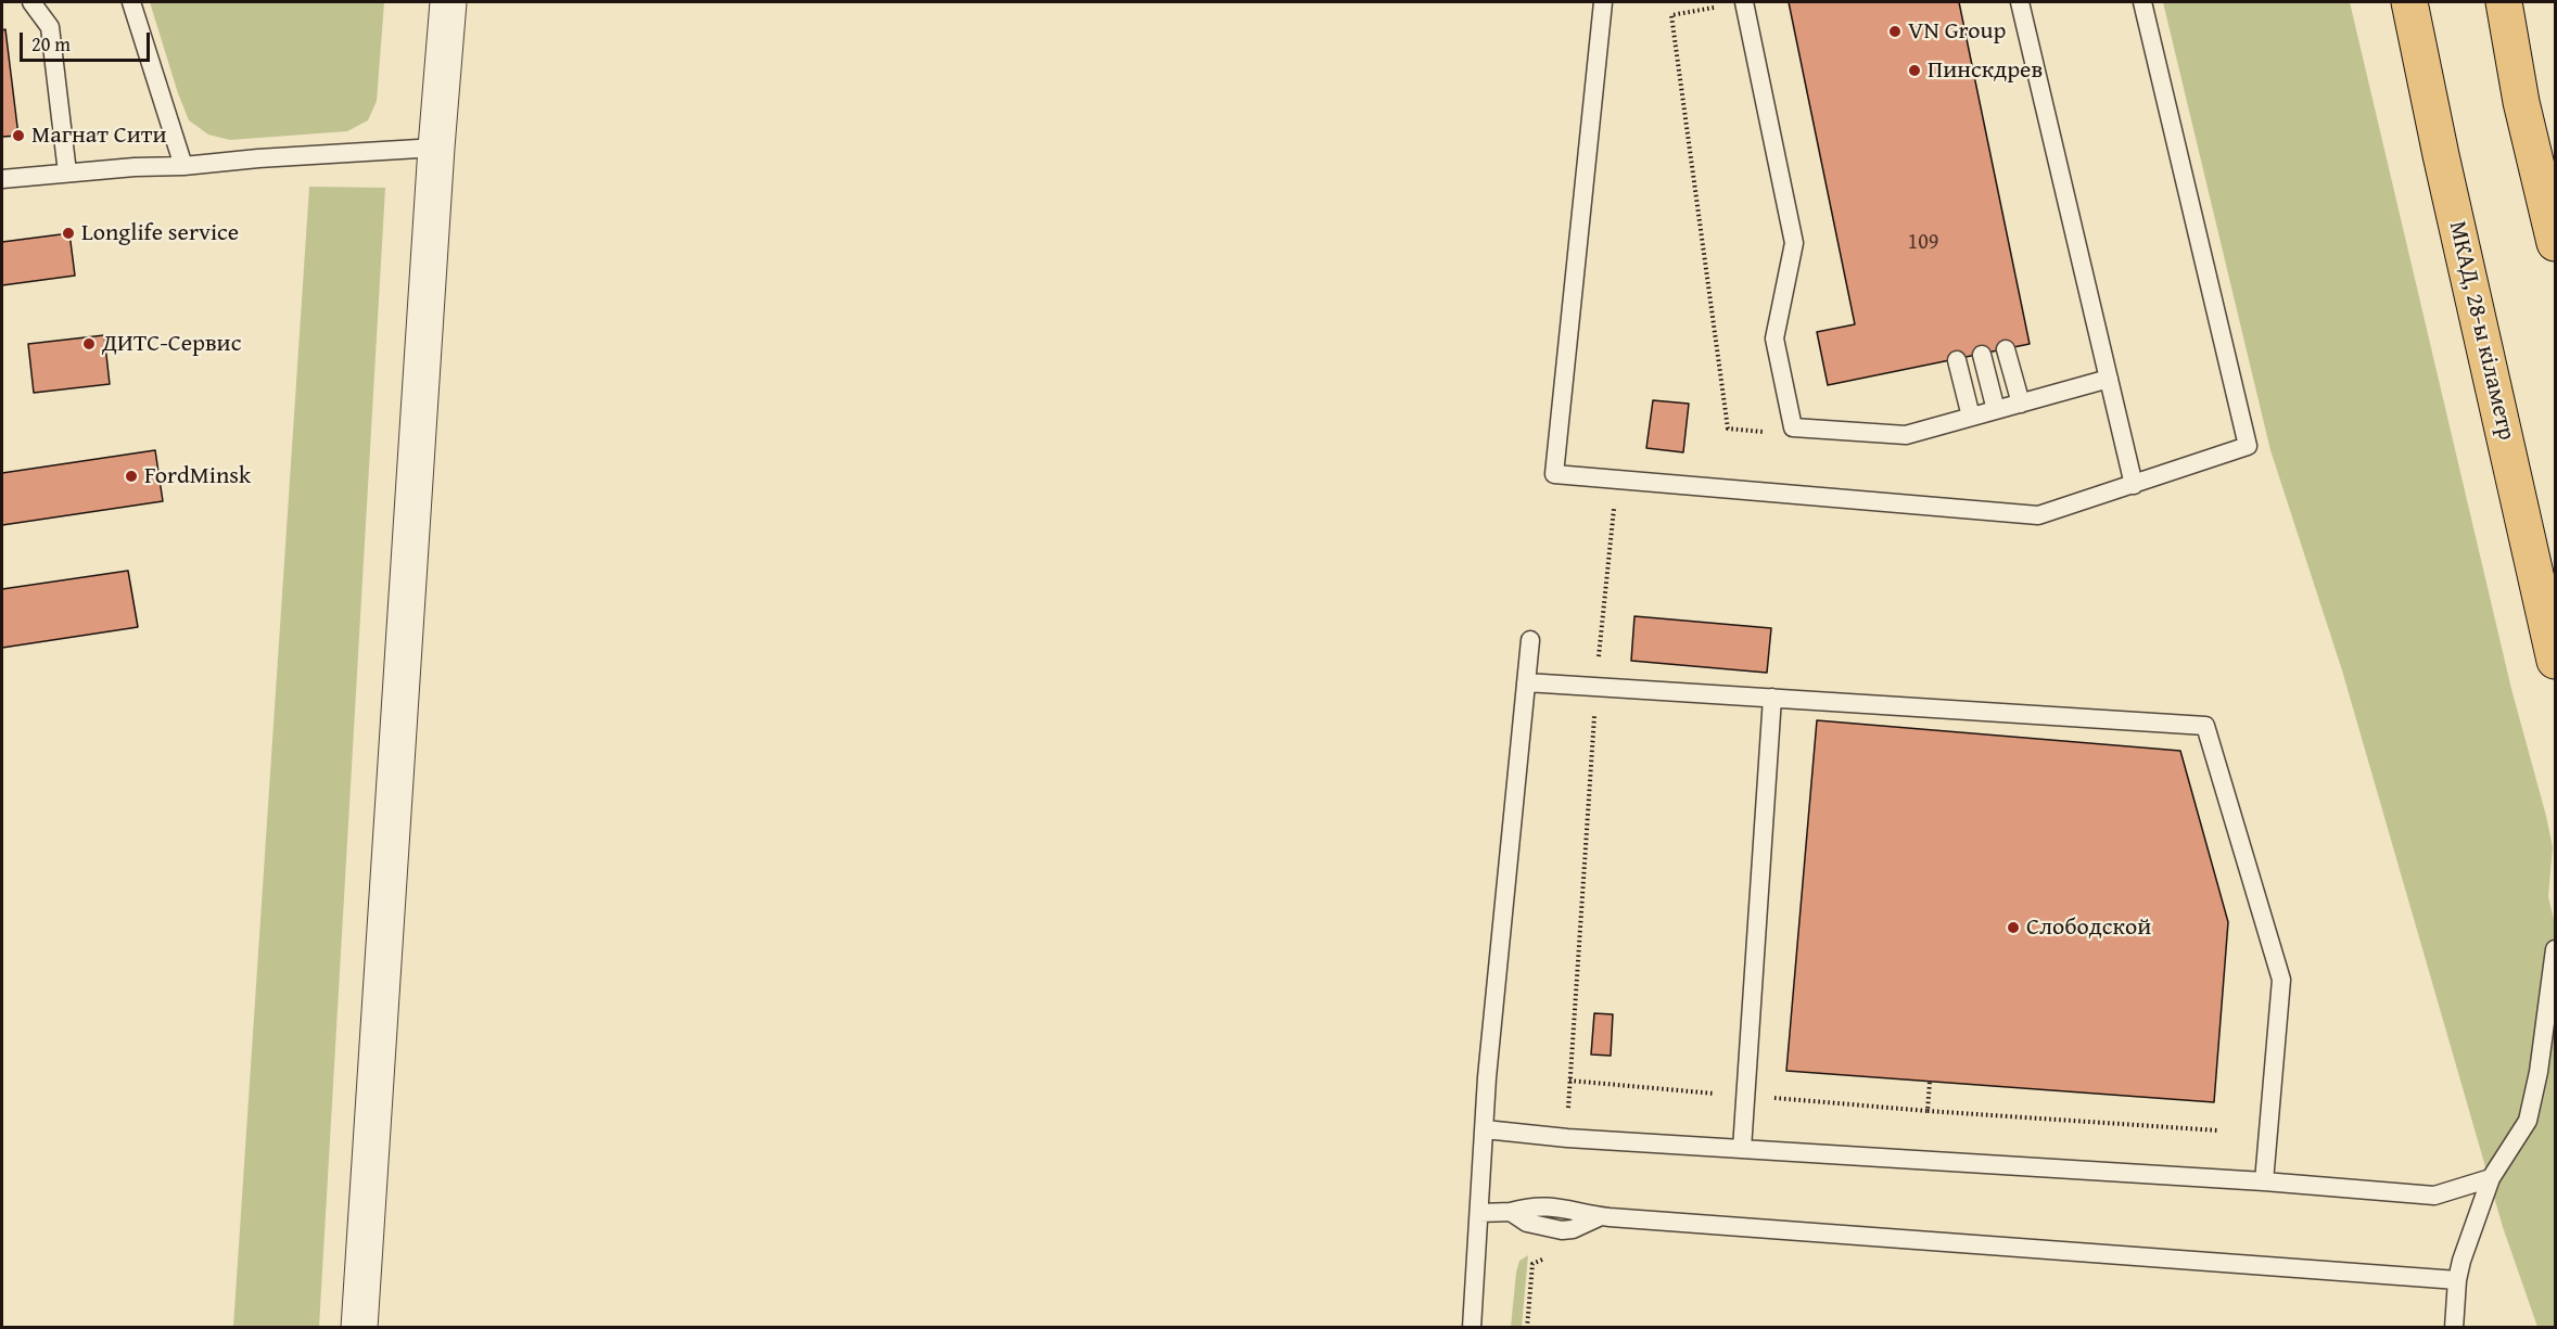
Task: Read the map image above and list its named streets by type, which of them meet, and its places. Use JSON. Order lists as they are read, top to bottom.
{
  "streets": {
    "highway": ["МКАД, 28-ы кіламетр"]
  },
  "places": [
    "VN Group",
    "Пинскдрев",
    "Магнат Cити",
    "Longlife service",
    "ДИТС-Сервис",
    "FordMinsk",
    "Слободской"
  ],
  "house_numbers": ["109"],
  "scale_bar": "20 m"
}
